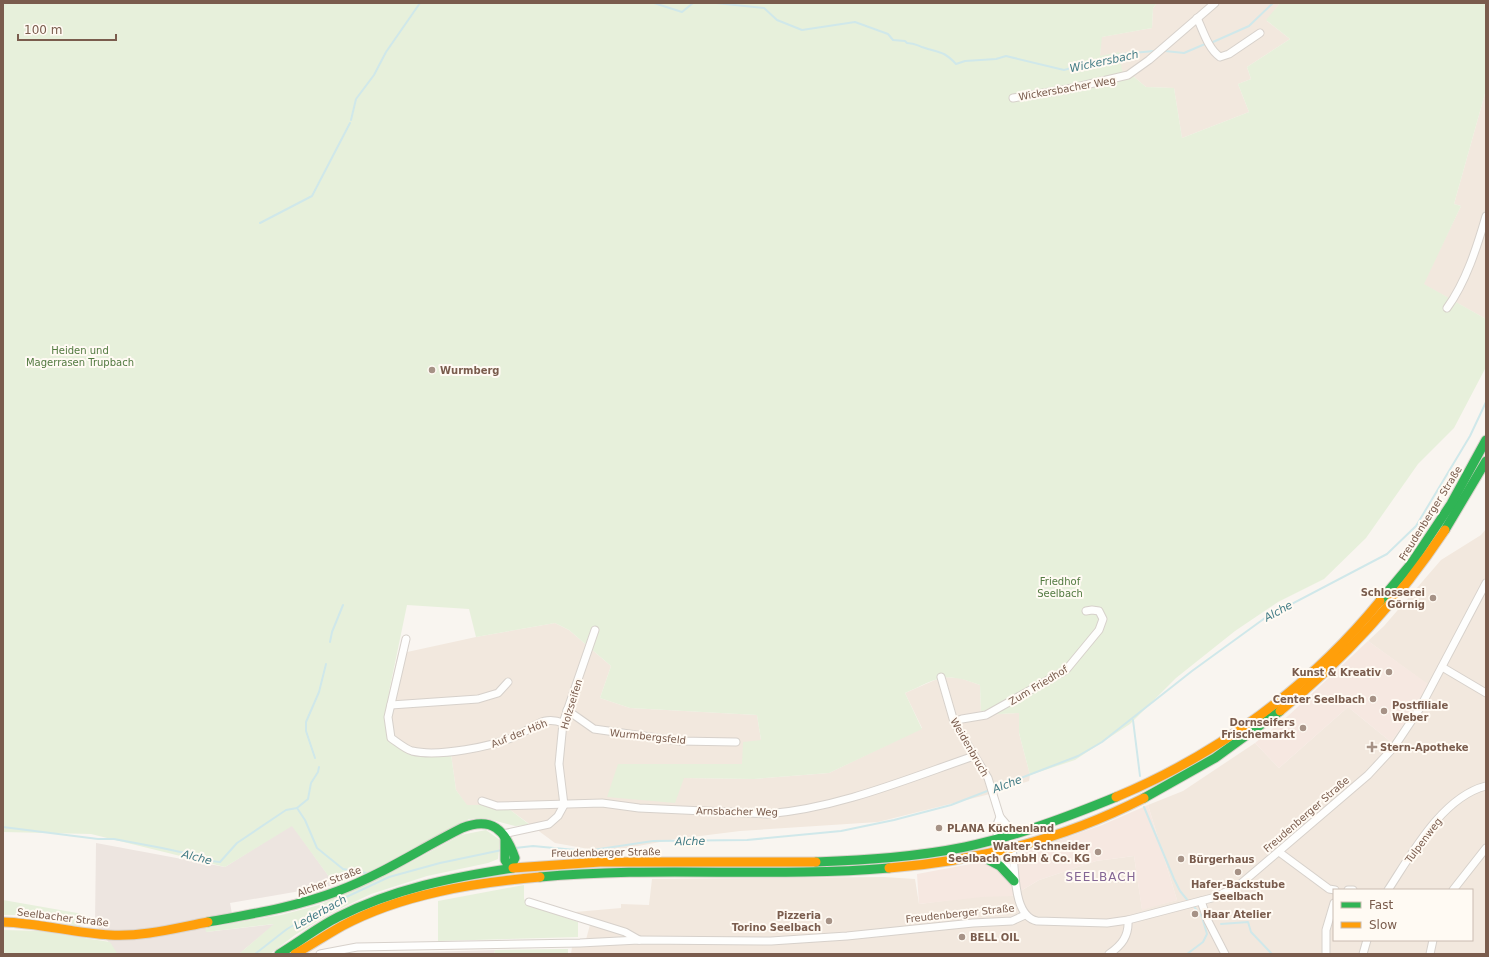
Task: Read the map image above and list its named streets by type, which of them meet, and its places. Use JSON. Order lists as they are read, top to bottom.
{
  "streets": {
    "main road": ["Freudenberger Straße", "Alcher Straße", "Seelbacher Straße"],
    "street": [
      "Wickersbacher Weg",
      "Zum Friedhof",
      "Holzseifen",
      "Auf der Höh",
      "Wurmbergsfeld",
      "Weidenbruch",
      "Arnsbacher Weg",
      "Tulpenweg"
    ]
  },
  "crossings": [
    ["Freudenberger Straße", "Weidenbruch"],
    ["Zum Friedhof", "Weidenbruch"],
    ["Holzseifen", "Auf der Höh"],
    ["Holzseifen", "Wurmbergsfeld"],
    ["Holzseifen", "Arnsbacher Weg"],
    ["Weidenbruch", "Arnsbacher Weg"],
    ["Alcher Straße", "Seelbacher Straße"]
  ],
  "districts": ["SEELBACH"],
  "water": ["Wickersbach", "Alche", "Lederbach"],
  "parks": ["Heiden und Magerrasen Trupbach", "Friedhof Seelbach"],
  "places": {
    "other": [
      "Wurmberg",
      "Schlosserei Görnig",
      "Kunst & Kreativ",
      "Center Seelbach",
      "Postfiliale Weber",
      "Dornseifers Frischemarkt",
      "PLANA Küchenland",
      "Walter Schneider Seelbach GmbH & Co. KG",
      "Bürgerhaus",
      "Hafer-Backstube Seelbach",
      "Haar Atelier",
      "Pizzeria Torino Seelbach",
      "BELL OIL"
    ],
    "health": ["Stern-Apotheke"]
  },
  "legend": ["Fast", "Slow"],
  "scale_bar": "100 m"
}
